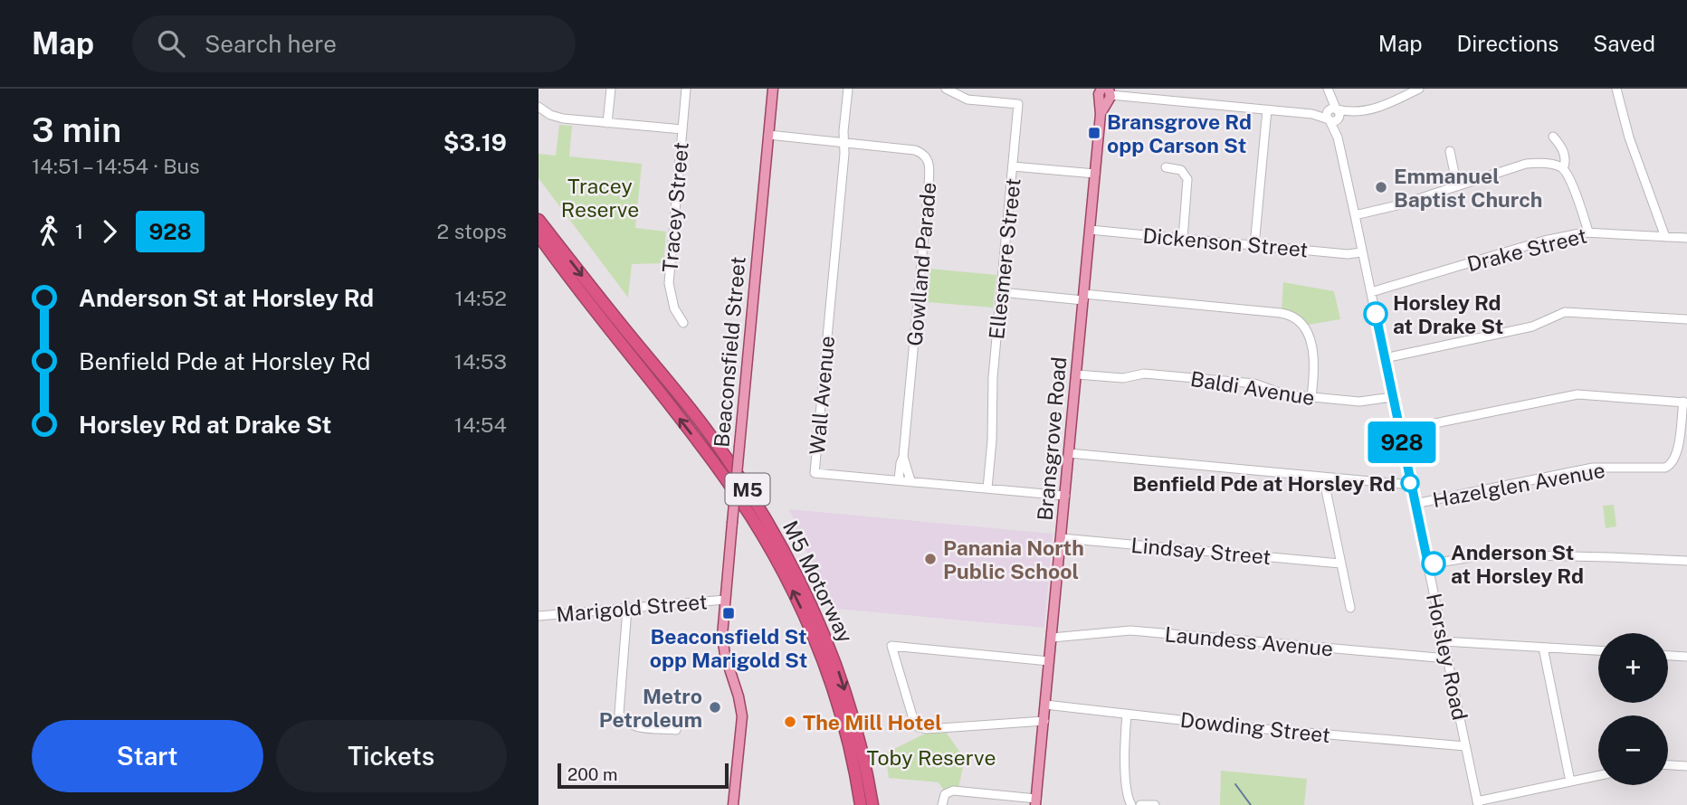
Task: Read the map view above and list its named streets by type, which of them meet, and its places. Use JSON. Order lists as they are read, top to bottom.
{
  "streets": {
    "highway": ["M5", "M5 Motorway"],
    "main road": ["Beaconsfield Street", "Bransgrove Road"],
    "street": [
      "Tracey Street",
      "Dickenson Street",
      "Drake Street",
      "Ellesmere Street",
      "Gowlland Parade",
      "Baldi Avenue",
      "Wall Avenue",
      "Hazelglen Avenue",
      "Lindsay Street",
      "Marigold Street",
      "Laundess Avenue",
      "Horsley Road",
      "Dowding Street"
    ]
  },
  "crossings": [
    ["Dickenson Street", "Bransgrove Road"],
    ["Dickenson Street", "Horsley Road"],
    ["Drake Street", "Horsley Road"],
    ["Ellesmere Street", "Wall Avenue"],
    ["Gowlland Parade", "Beaconsfield Street"],
    ["Gowlland Parade", "Wall Avenue"],
    ["Beaconsfield Street", "Marigold Street"],
    ["Baldi Avenue", "Bransgrove Road"],
    ["Baldi Avenue", "Horsley Road"],
    ["Wall Avenue", "Bransgrove Road"],
    ["Bransgrove Road", "Lindsay Street"],
    ["Bransgrove Road", "Laundess Avenue"],
    ["Bransgrove Road", "Dowding Street"],
    ["Hazelglen Avenue", "Horsley Road"],
    ["Laundess Avenue", "Horsley Road"],
    ["Horsley Road", "Dowding Street"]
  ],
  "parks": ["Tracey Reserve", "Toby Reserve"],
  "places": {
    "transit": ["Bransgrove Rd opp Carson St", "Beaconsfield St opp Marigold St"],
    "other": [
      "Emmanuel Baptist Church",
      "Horsley Rd at Drake St",
      "Benfield Pde at Horsley Rd",
      "Panania North Public School",
      "Anderson St at Horsley Rd",
      "Metro Petroleum",
      "The Mill Hotel"
    ]
  },
  "lines": ["bus line 928"],
  "scale_bar": "200 m",
  "page": {
    "header": "Map",
    "search": "Search here",
    "nav": ["Map", "Directions", "Saved"],
    "heading": ["3 min", "14:51 – 14:54 · Bus", "$3.19"],
    "on_map": "928",
    "legs": ["1", "928", "2 stops"],
    "list": [
      {
        "name": "Anderson St at Horsley Rd",
        "value": "14:52"
      },
      {
        "name": "Benfield Pde at Horsley Rd",
        "value": "14:53"
      },
      {
        "name": "Horsley Rd at Drake St",
        "value": "14:54"
      }
    ],
    "map_buttons": ["+", "−"],
    "buttons": ["Start", "Tickets"],
    "scale": "200 m"
  }
}
